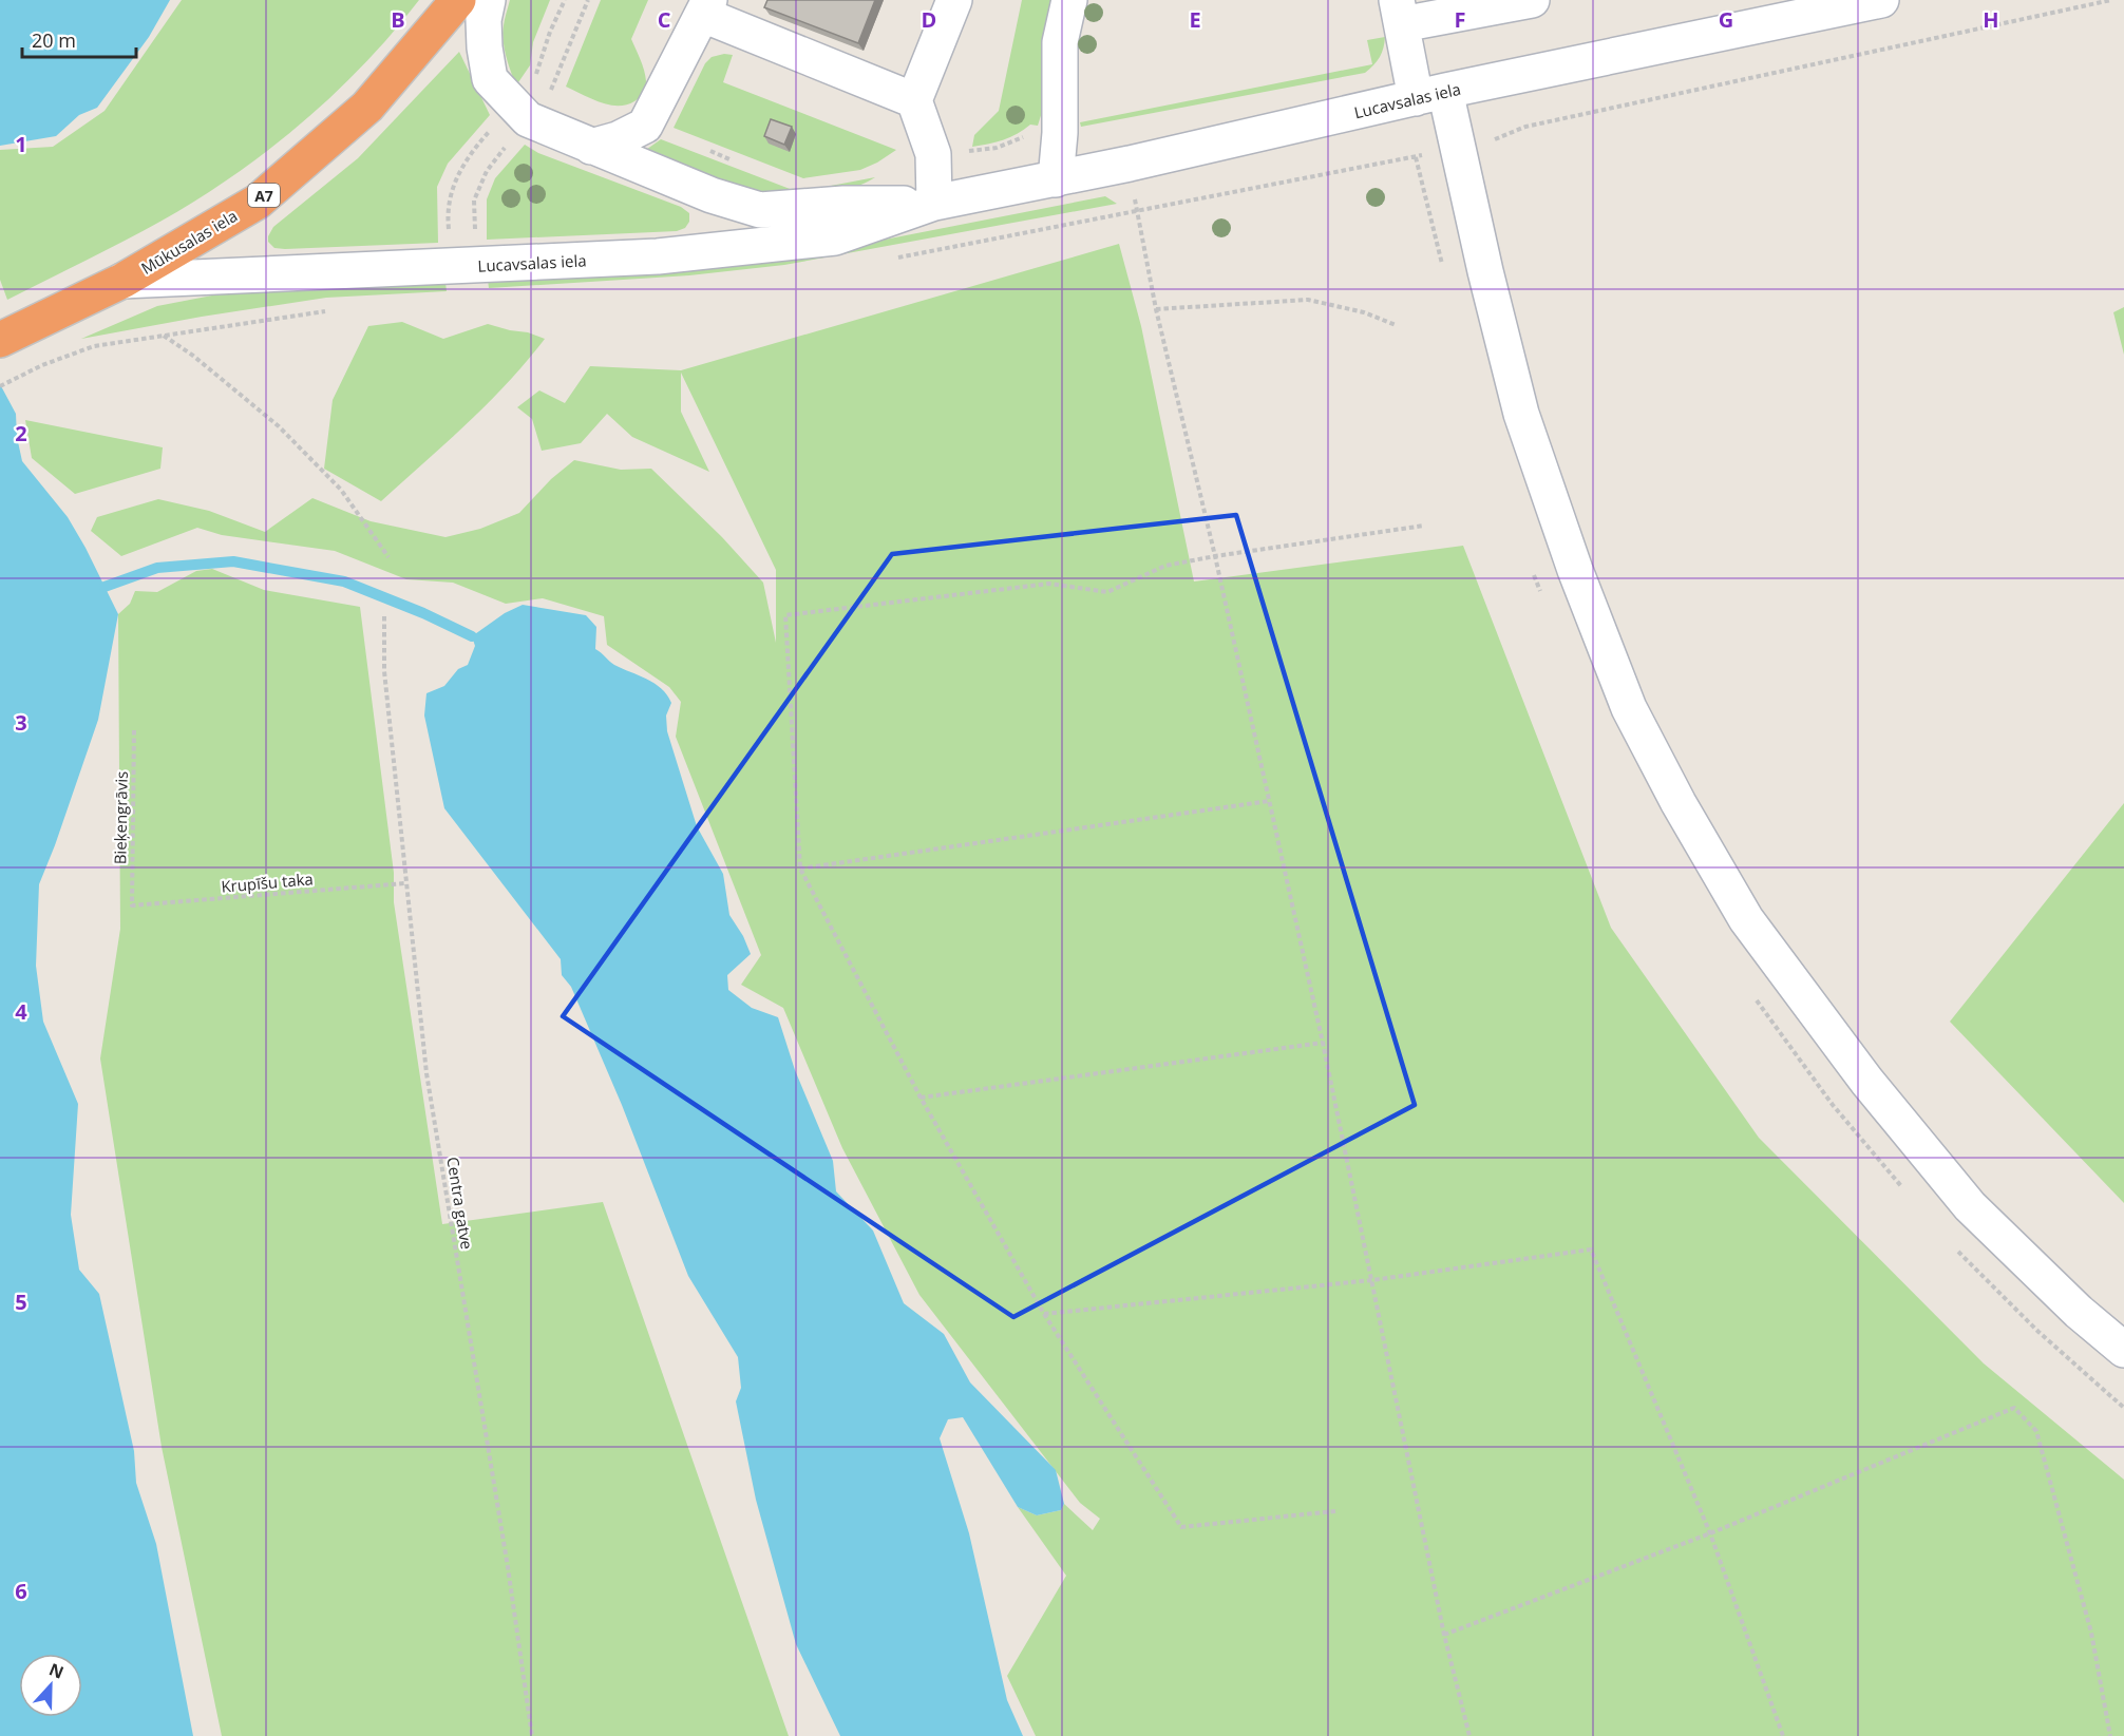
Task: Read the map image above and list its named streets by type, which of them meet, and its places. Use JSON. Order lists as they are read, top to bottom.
{
  "streets": {
    "highway": ["A7", "Mūkusalas iela"],
    "street": ["Lucavsalas iela"],
    "path": ["Bieķengrāvis", "Krupīšu taka", "Centra gatve"]
  },
  "crossings": [
    ["Lucavsalas iela", "Mūkusalas iela"],
    ["Bieķengrāvis", "Krupīšu taka"],
    ["Krupīšu taka", "Centra gatve"]
  ],
  "scale_bar": "20 m",
  "north": "top",
  "grid": {
    "columns": [
      "B",
      "C",
      "D",
      "E",
      "F",
      "G",
      "H"
    ],
    "rows": [
      "1",
      "2",
      "3",
      "4",
      "5",
      "6"
    ]
  }
}
